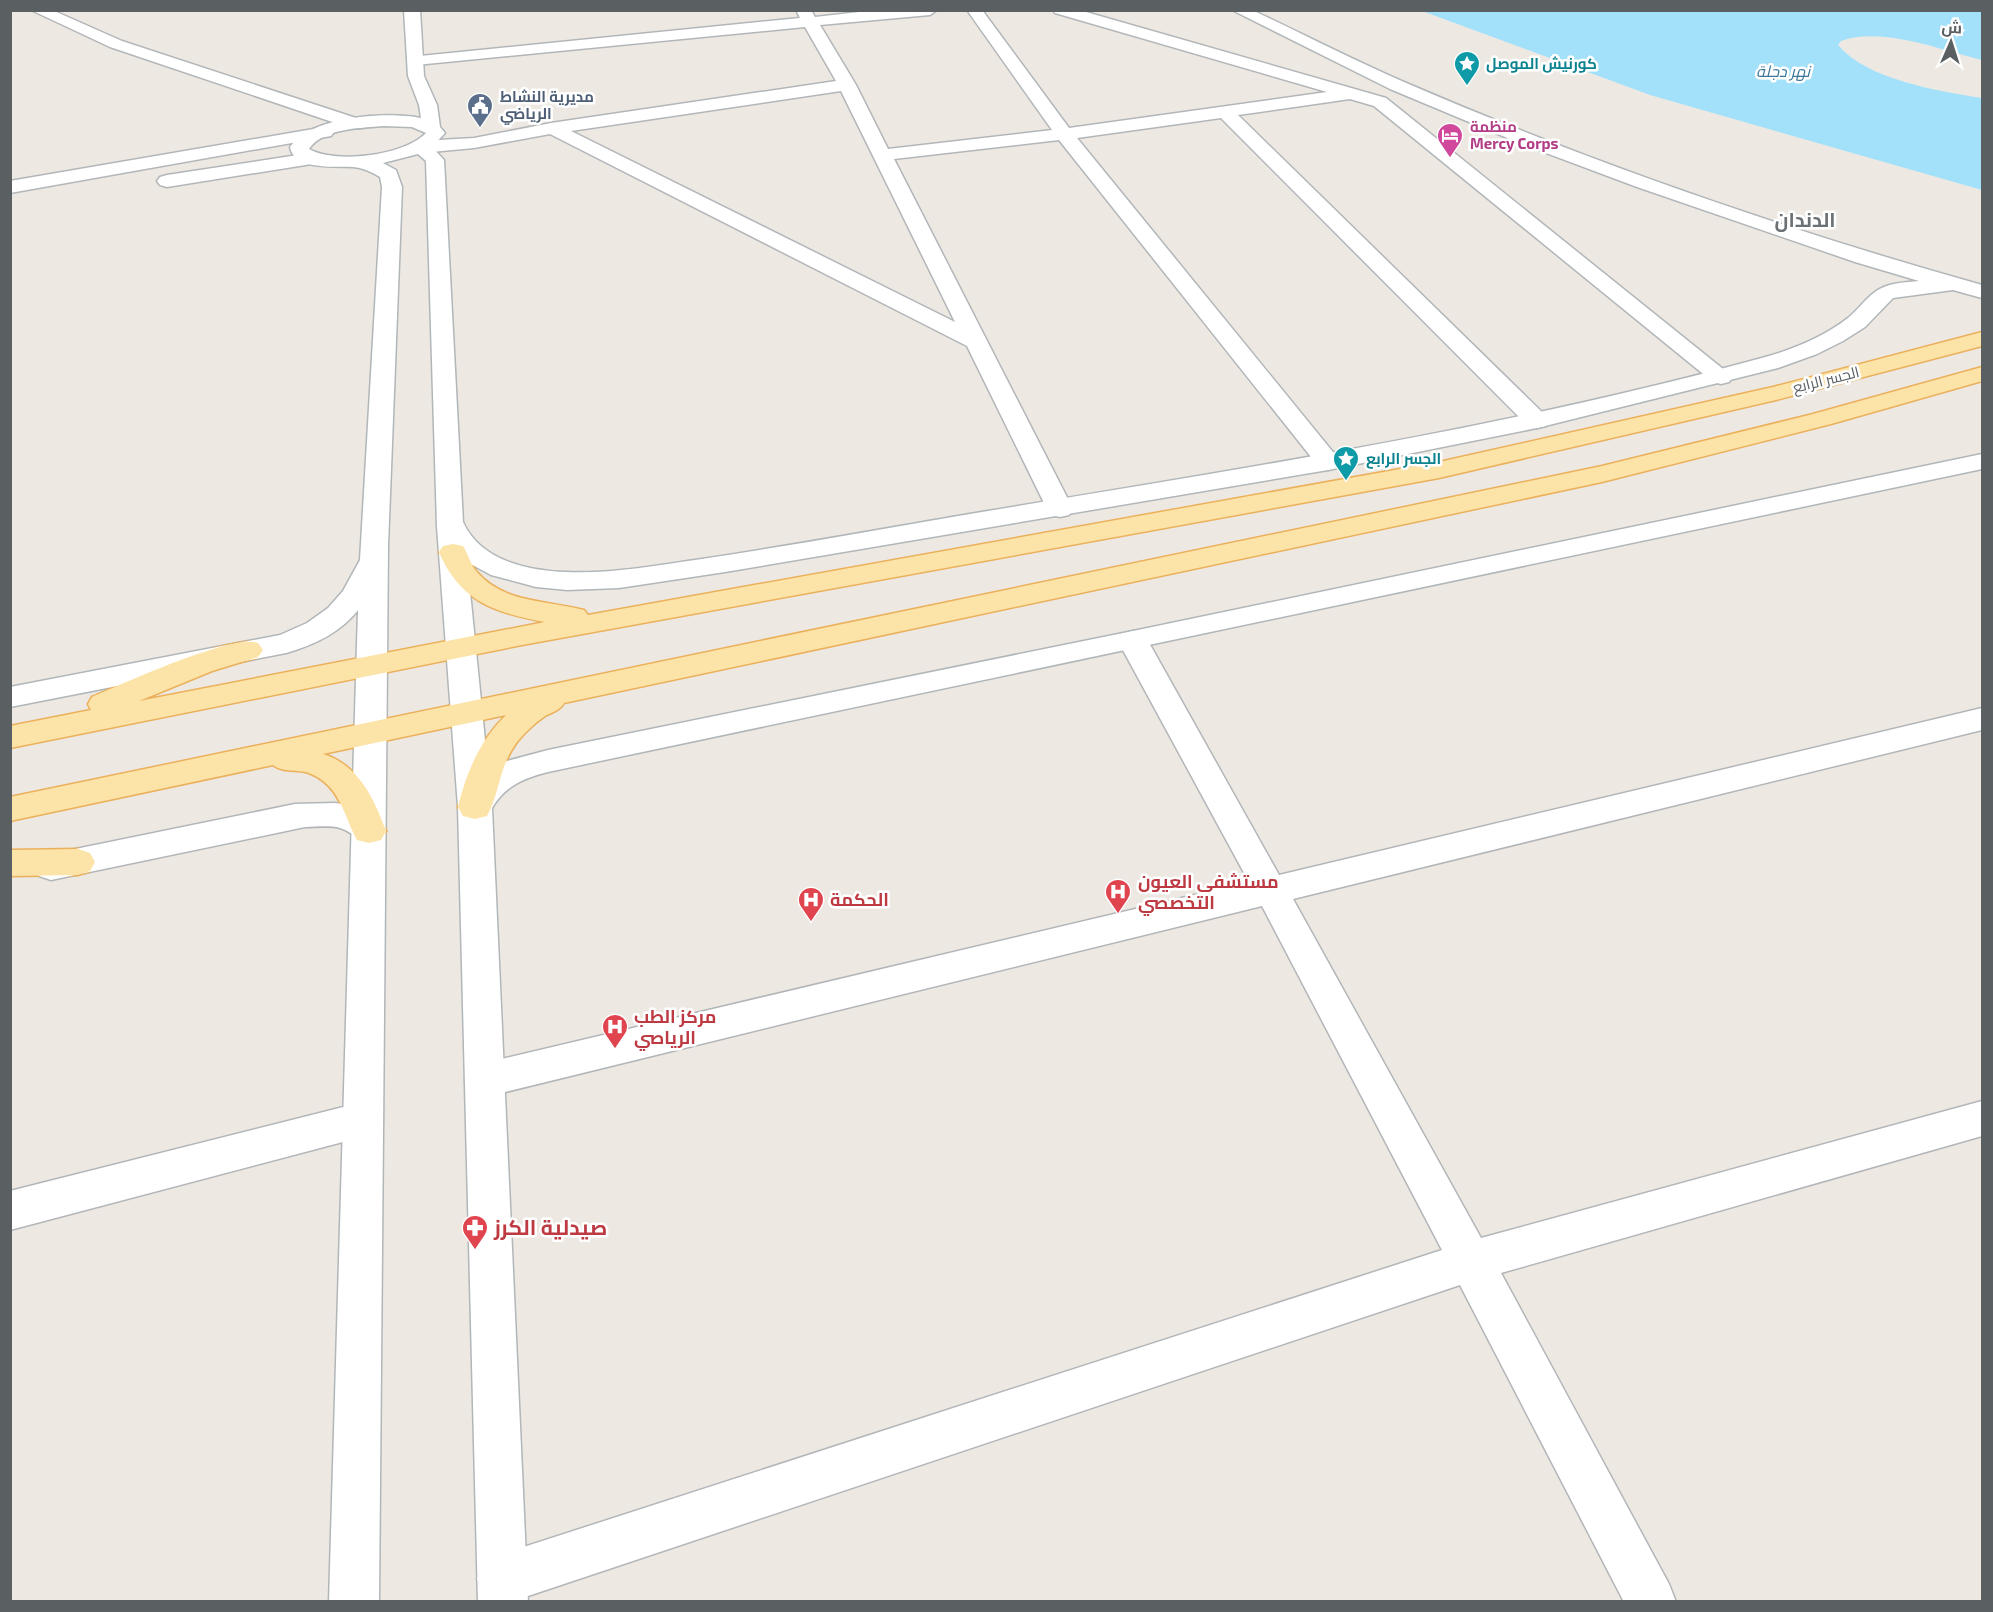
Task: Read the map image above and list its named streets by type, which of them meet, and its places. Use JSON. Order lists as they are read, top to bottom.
{
  "streets": {
    "main road": ["الجسر الرابع"]
  },
  "districts": ["الدندان"],
  "water": ["نهر دجلة"],
  "places": {
    "place": ["كورنيش الموصل", "الجسر الرابع"],
    "public building": ["مديرية النشاط الرياضي"],
    "hotel": ["منظمة Mercy Corps"],
    "hospital": ["مستشفى العيون التخصصي", "الحكمة", "مركز الطب الرياصي"],
    "pharmacy": ["صيدلية الكرز"]
  },
  "north": "top"
}
